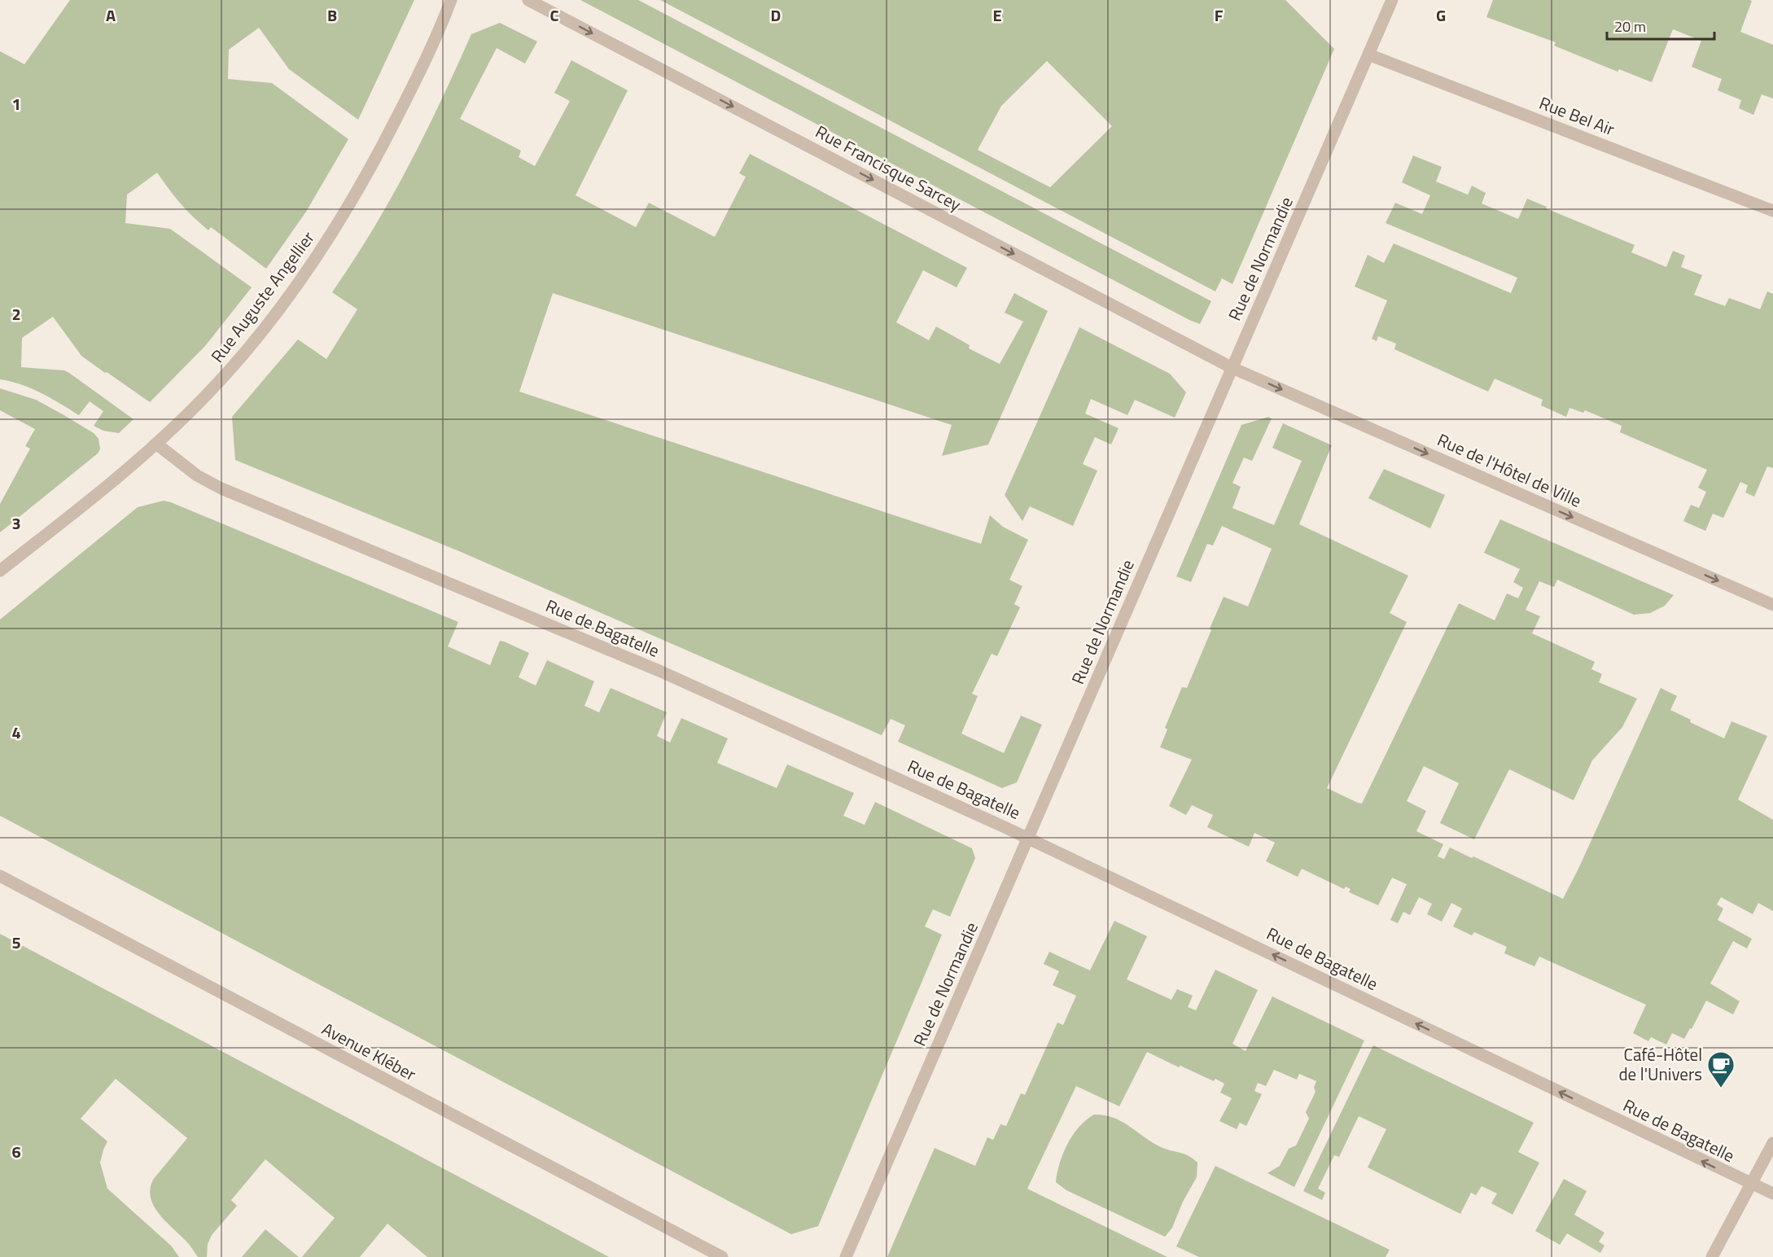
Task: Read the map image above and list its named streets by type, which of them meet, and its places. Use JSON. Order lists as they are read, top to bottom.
{
  "streets": {
    "street": [
      "Rue Bel Air",
      "Rue Francisque Sarcey",
      "Rue de Normandie",
      "Rue Auguste Angellier",
      "Rue de l'Hôtel de Ville",
      "Rue de Bagatelle",
      "Avenue Kléber"
    ]
  },
  "crossings": [
    ["Rue Bel Air", "Rue de Normandie"],
    ["Rue Francisque Sarcey", "Rue de Normandie"],
    ["Rue Francisque Sarcey", "Rue de l'Hôtel de Ville"],
    ["Rue de Normandie", "Rue de l'Hôtel de Ville"],
    ["Rue de Normandie", "Rue de Bagatelle"],
    ["Rue Auguste Angellier", "Rue de Bagatelle"]
  ],
  "one_way": ["Rue Francisque Sarcey", "Rue de l'Hôtel de Ville", "Rue de Bagatelle"],
  "places": {
    "cafe": ["Café-Hôtel de l'Univers"]
  },
  "scale_bar": "20 m",
  "grid": {
    "columns": [
      "A",
      "B",
      "C",
      "D",
      "E",
      "F",
      "G"
    ],
    "rows": [
      "1",
      "2",
      "3",
      "4",
      "5",
      "6"
    ]
  }
}
